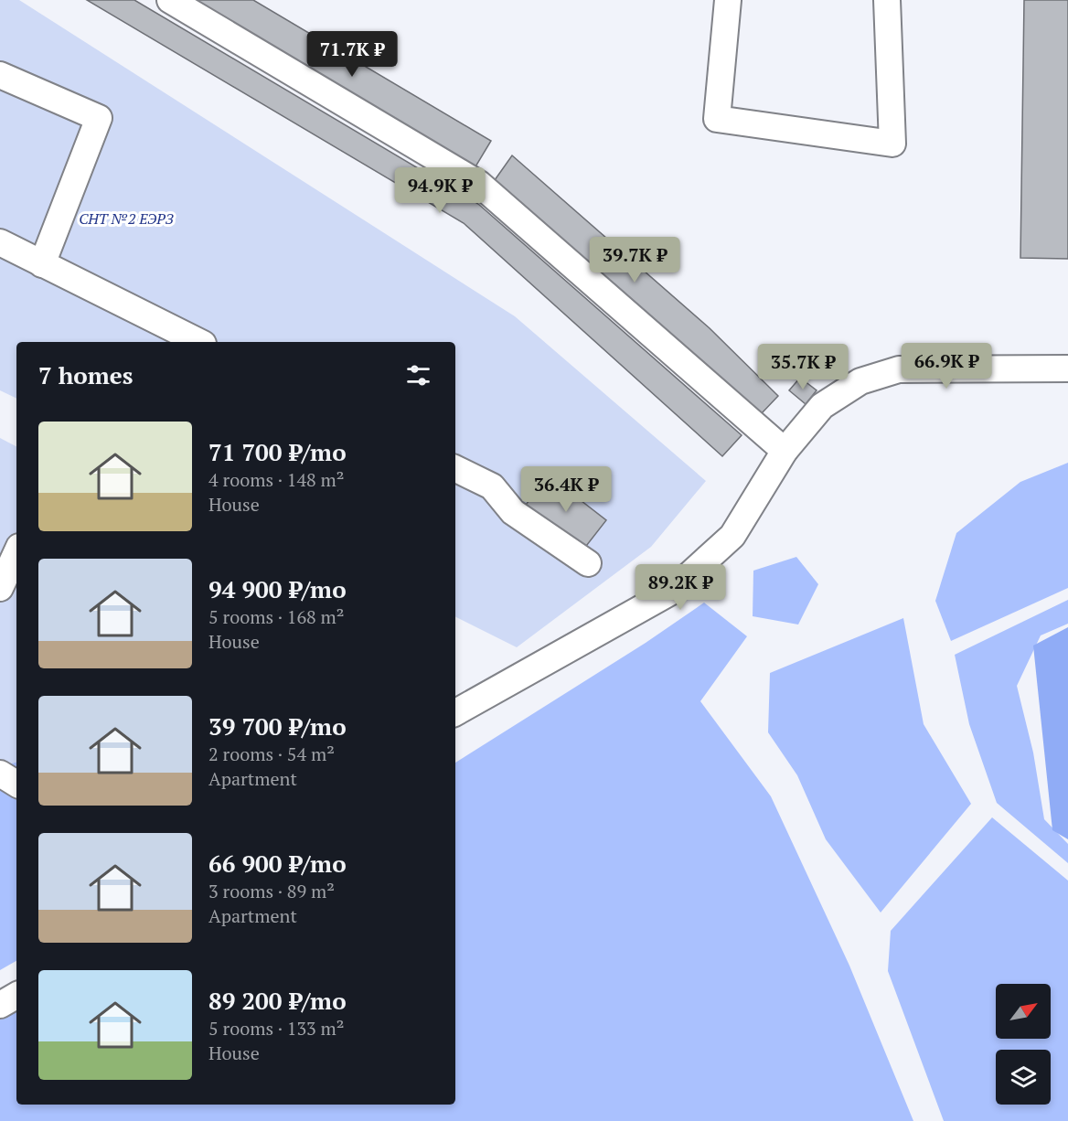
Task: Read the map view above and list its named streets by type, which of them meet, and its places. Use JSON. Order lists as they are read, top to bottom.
{
  "parks": ["СНТ №2 ЕЭРЗ"],
  "north": "top right",
  "page": {
    "price": [
      "71.7K ₽",
      "94.9K ₽",
      "39.7K ₽",
      "66.9K ₽",
      "35.7K ₽",
      "36.4K ₽",
      "89.2K ₽"
    ],
    "heading": "7 homes",
    "list": [
      {
        "name": "71 700 ₽/mo",
        "note": "4 rooms · 148 m² · House"
      },
      {
        "name": "94 900 ₽/mo",
        "note": "5 rooms · 168 m² · House"
      },
      {
        "name": "39 700 ₽/mo",
        "note": "2 rooms · 54 m² · Apartment"
      },
      {
        "name": "66 900 ₽/mo",
        "note": "3 rooms · 89 m² · Apartment"
      },
      {
        "name": "89 200 ₽/mo",
        "note": "5 rooms · 133 m² · House"
      }
    ]
  }
}
